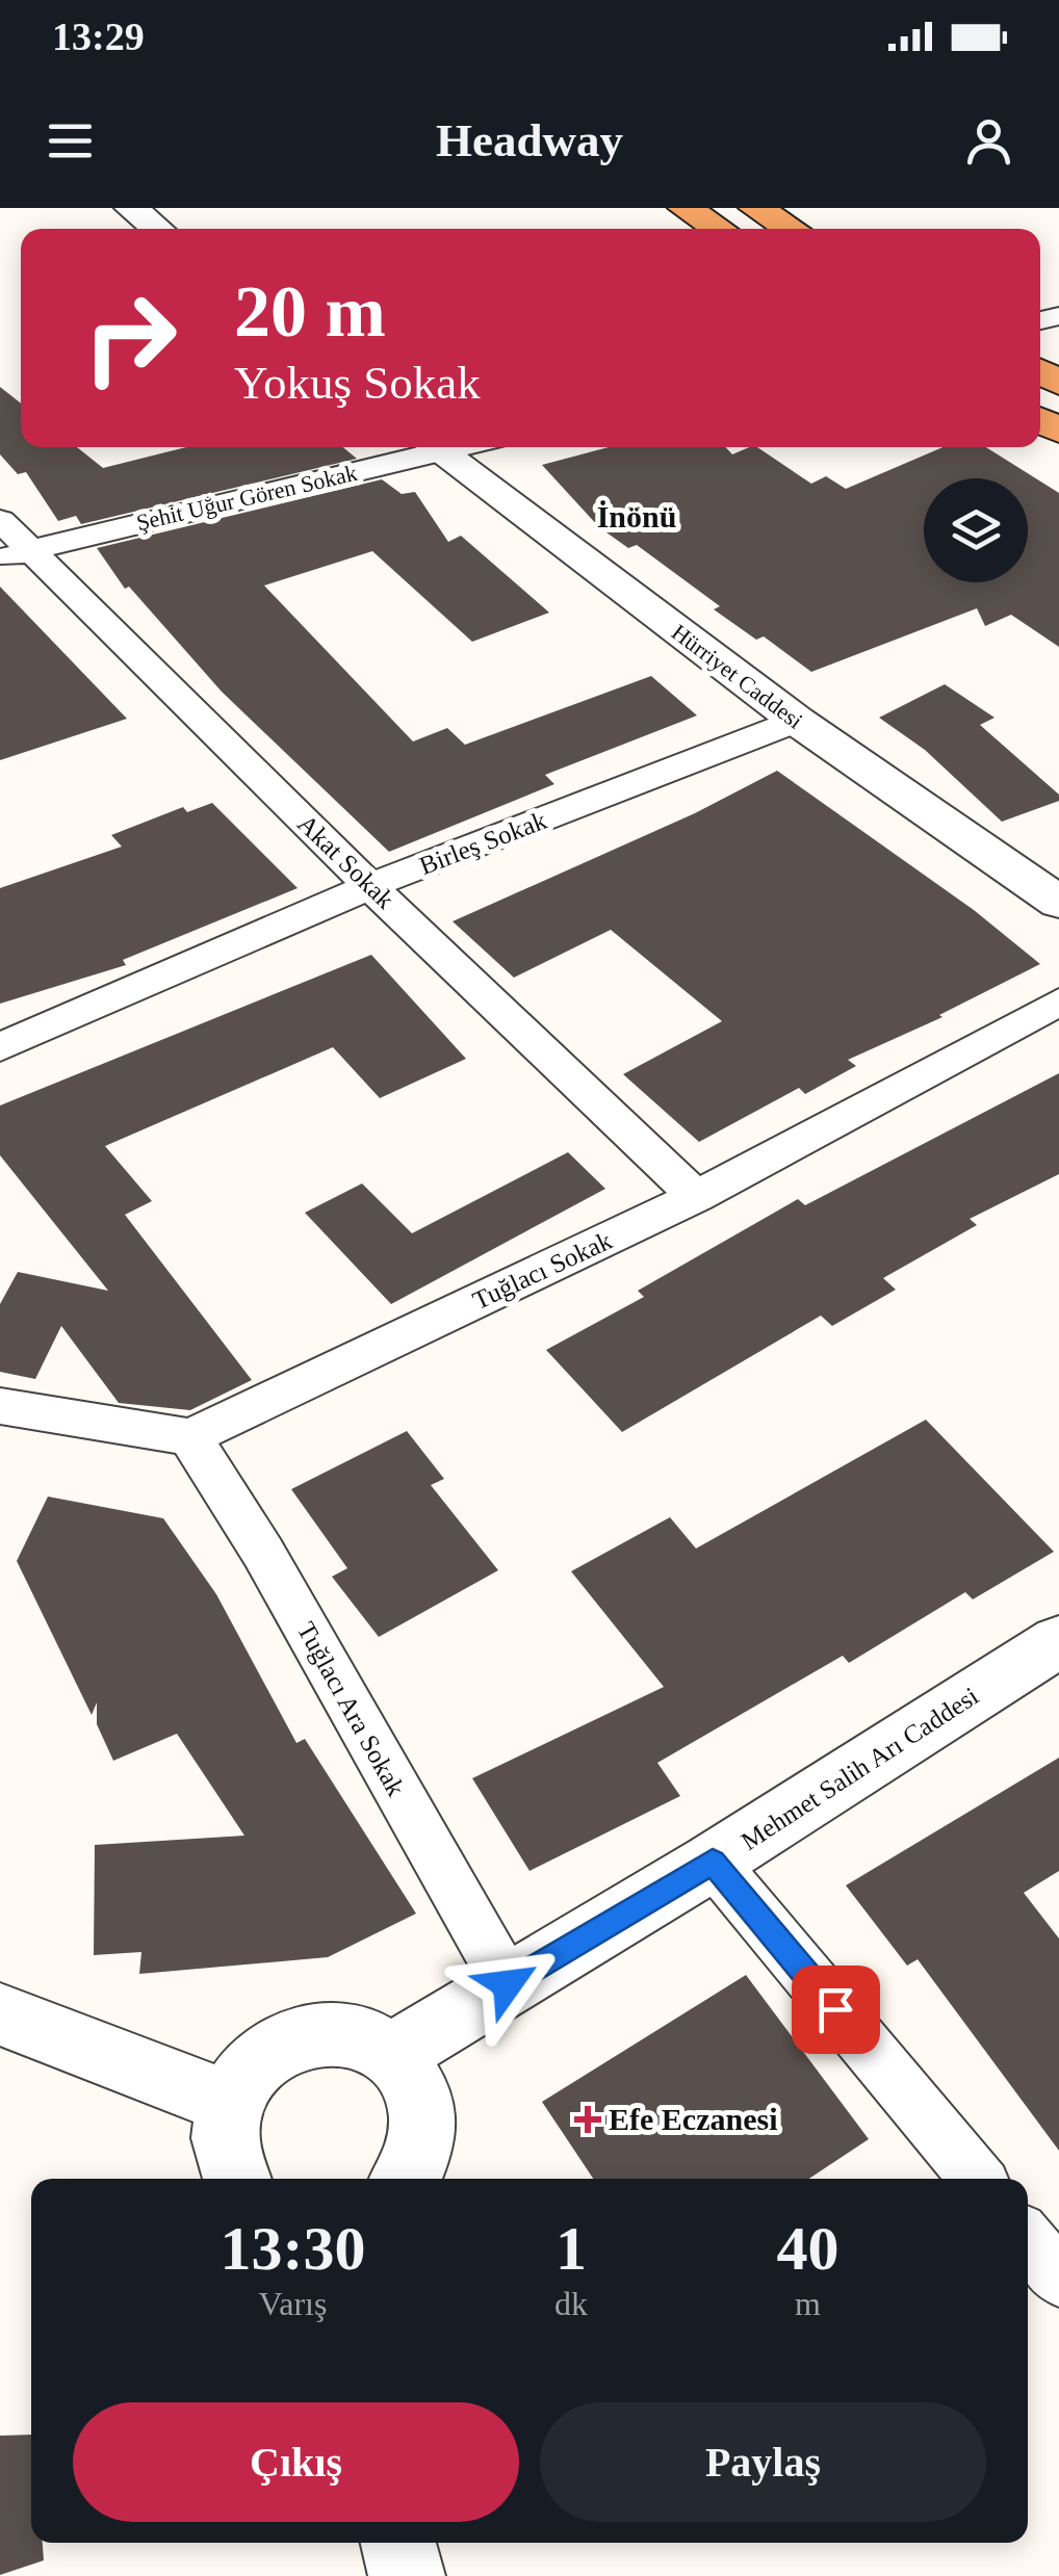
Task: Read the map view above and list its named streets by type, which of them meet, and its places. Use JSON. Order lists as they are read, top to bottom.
{
  "streets": {
    "street": [
      "Şehit Uğur Gören Sokak",
      "Hürriyet Caddesi",
      "Birleş Sokak",
      "Akat Sokak",
      "Tuğlacı Sokak",
      "Tuğlacı Ara Sokak",
      "Mehmet Salih Arı Caddesi"
    ]
  },
  "crossings": [
    ["Şehit Uğur Gören Sokak", "Akat Sokak"],
    ["Hürriyet Caddesi", "Birleş Sokak"],
    ["Birleş Sokak", "Akat Sokak"],
    ["Akat Sokak", "Tuğlacı Sokak"],
    ["Tuğlacı Sokak", "Tuğlacı Ara Sokak"],
    ["Tuğlacı Ara Sokak", "Mehmet Salih Arı Caddesi"]
  ],
  "districts": ["İnönü"],
  "places": {
    "health": ["Efe Eczanesi"]
  },
  "page": {
    "status": "13:29",
    "header": "Headway",
    "turn": ["20 m", "Yokuş Sokak"],
    "eta": [
      "13:30",
      "Varış",
      "1",
      "dk",
      "40",
      "m"
    ],
    "buttons": ["Çıkış", "Paylaş"]
  }
}
